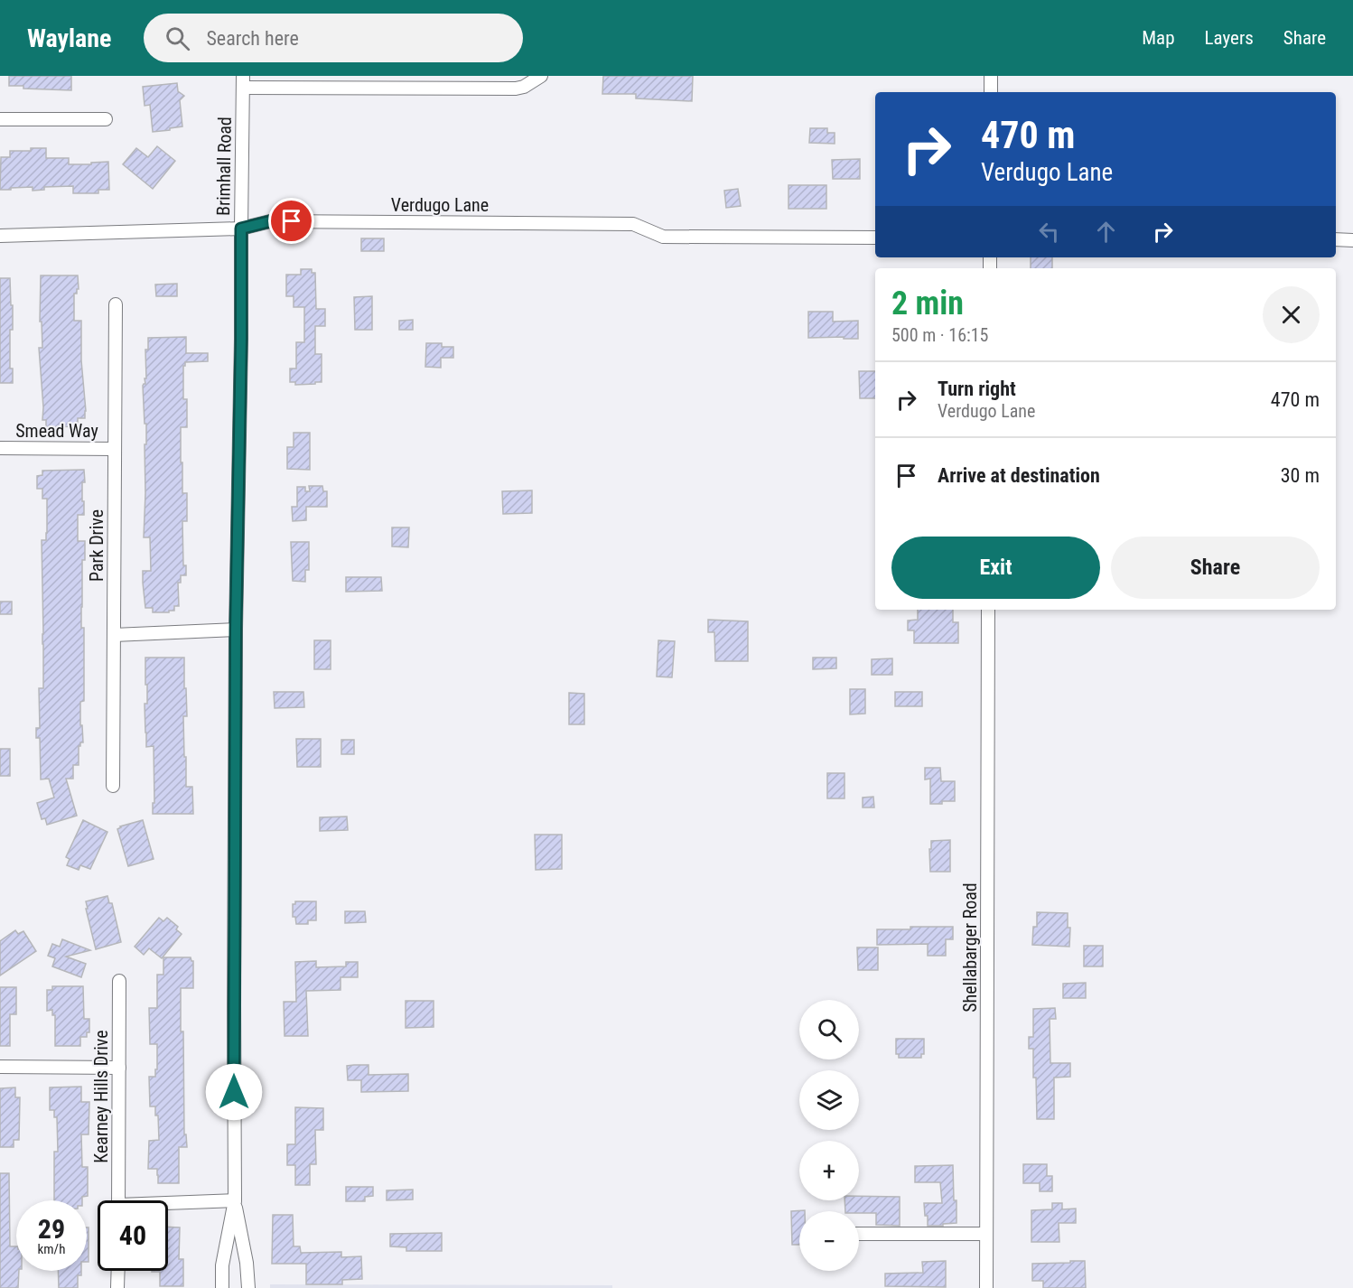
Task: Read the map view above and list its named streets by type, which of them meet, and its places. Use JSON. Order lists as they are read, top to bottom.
{
  "streets": {
    "street": [
      "Brimhall Road",
      "Verdugo Lane",
      "Smead Way",
      "Park Drive",
      "Shellabarger Road",
      "Kearney Hills Drive"
    ]
  },
  "crossings": [
    ["Brimhall Road", "Verdugo Lane"],
    ["Smead Way", "Park Drive"]
  ],
  "page": {
    "header": "Waylane",
    "search": "Search here",
    "nav": ["Map", "Layers", "Share"],
    "turn": ["470 m", "Verdugo Lane"],
    "heading": ["2 min", "500 m · 16:15"],
    "list": [
      {
        "name": "Turn right",
        "note": "Verdugo Lane",
        "value": "470 m"
      },
      {
        "name": "Arrive at destination",
        "value": "30 m"
      }
    ],
    "buttons": ["Exit", "Share"],
    "map_buttons": ["+", "−"],
    "speed": "29 km/h",
    "limit": "40"
  }
}
